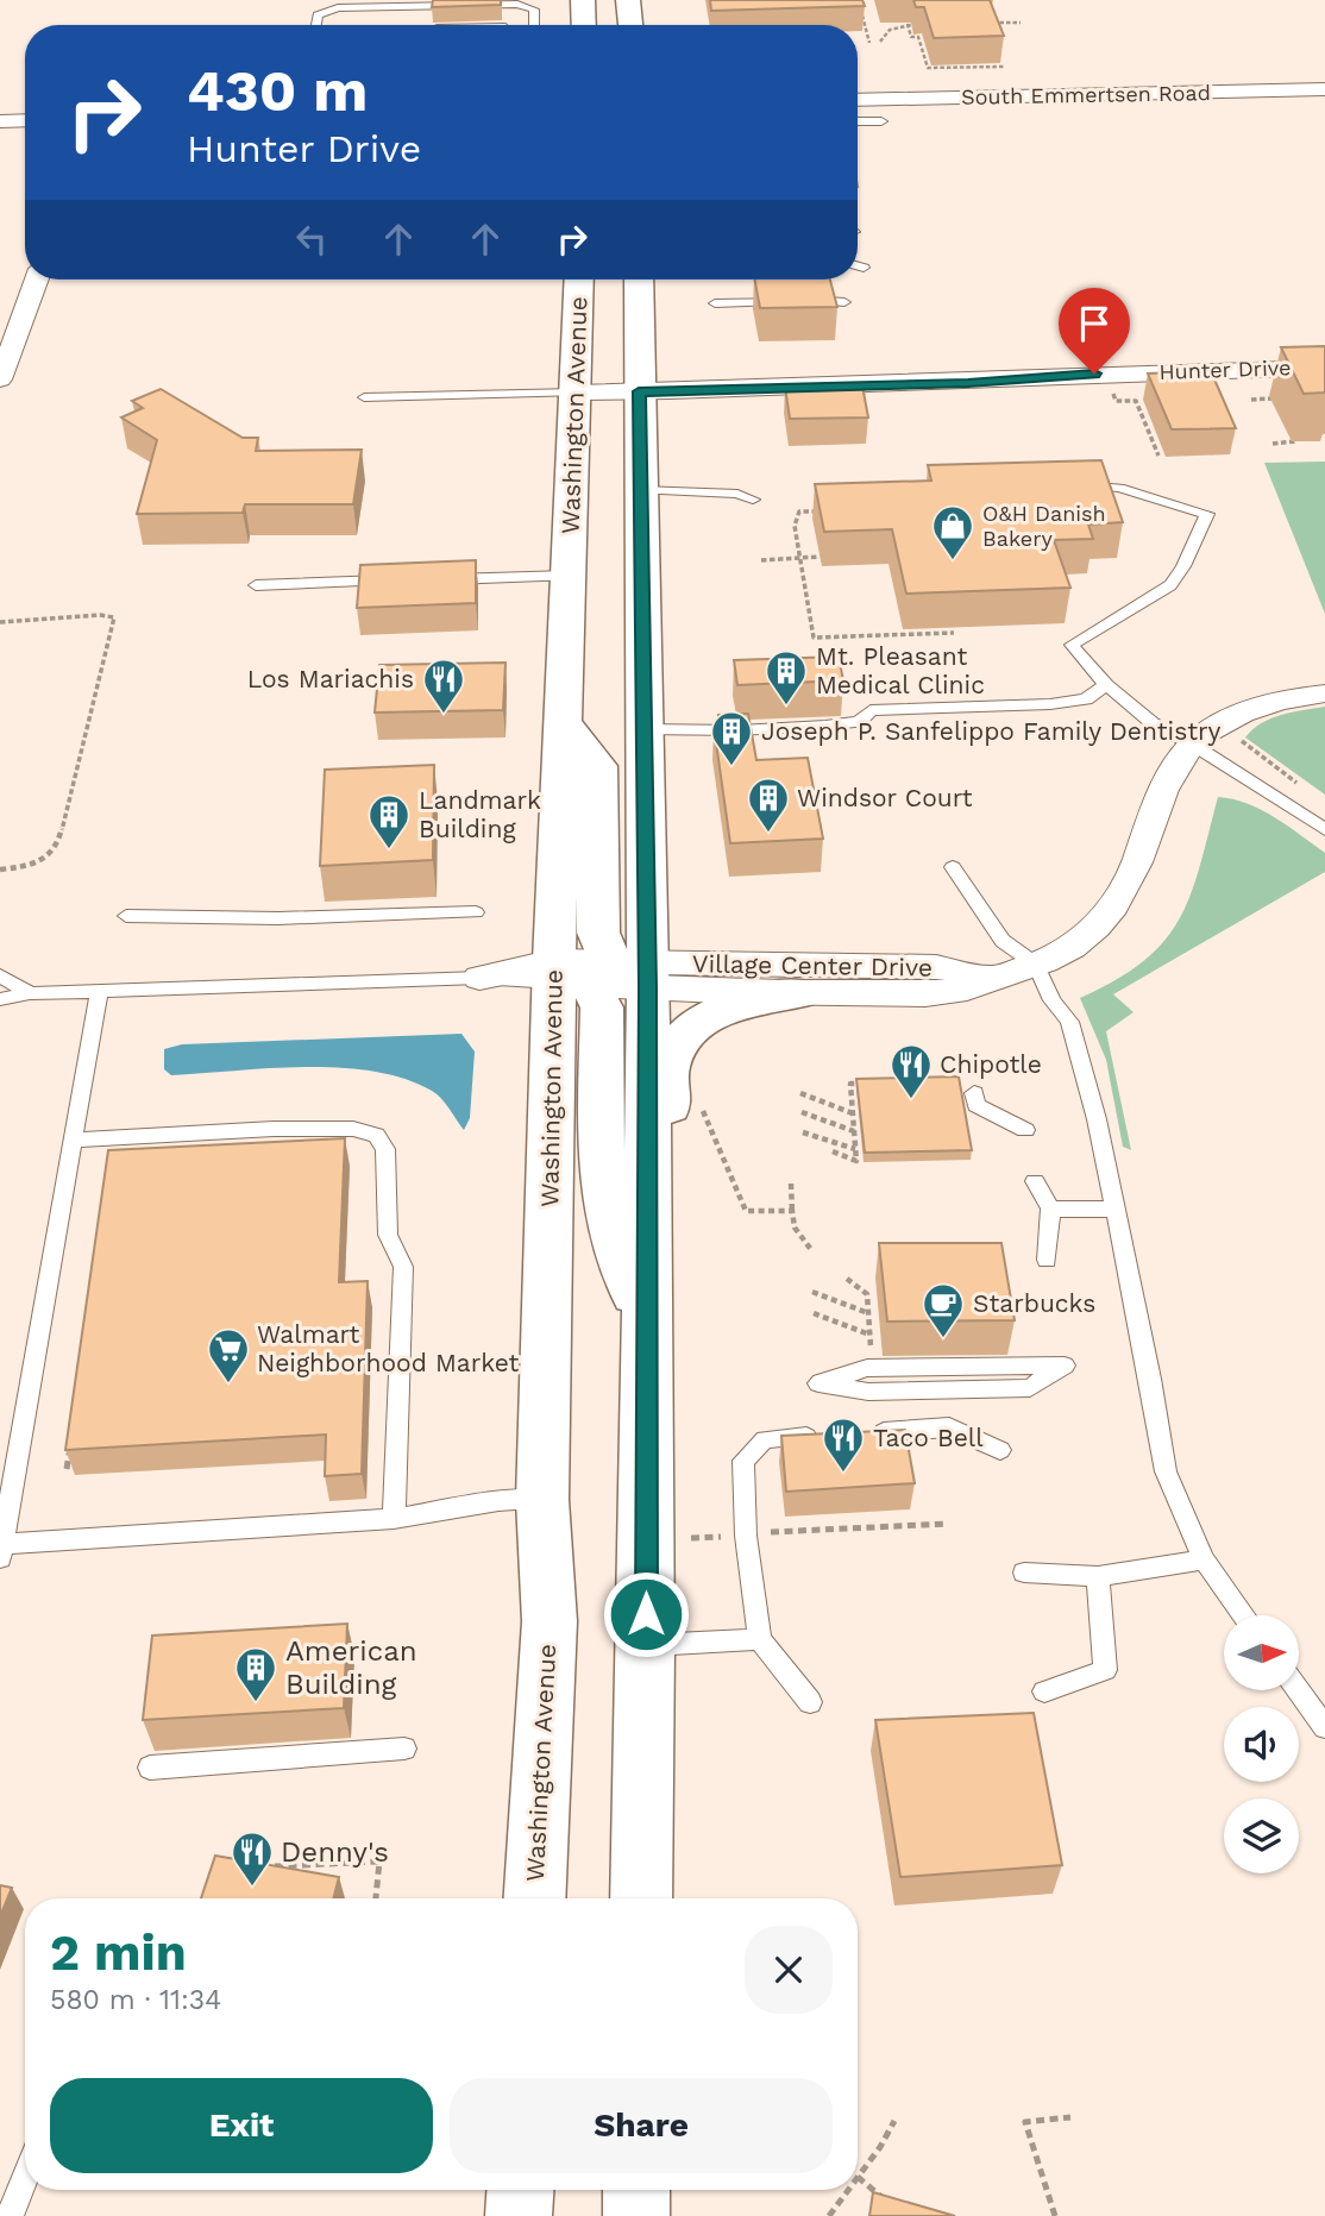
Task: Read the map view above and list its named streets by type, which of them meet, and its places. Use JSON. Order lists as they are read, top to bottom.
{
  "streets": {
    "main road": ["Washington Avenue"],
    "street": ["South Emmertsen Road", "Hunter Drive", "Village Center Drive"]
  },
  "crossings": [
    ["Hunter Drive", "Washington Avenue"],
    ["Washington Avenue", "Village Center Drive"]
  ],
  "places": {
    "shop": ["O&H Danish Bakery"],
    "building": [
      "Mt. Pleasant Medical Clinic",
      "Joseph P. Sanfelippo Family Dentistry",
      "Windsor Court",
      "Landmark Building",
      "American Building"
    ],
    "restaurant": [
      "Los Mariachis",
      "Chipotle",
      "Taco Bell",
      "Denny's"
    ],
    "cafe": ["Starbucks"],
    "supermarket": ["Walmart Neighborhood Market"]
  },
  "north": "right",
  "page": {
    "turn": ["430 m", "Hunter Drive"],
    "heading": ["2 min", "580 m · 11:34"],
    "buttons": ["Exit", "Share"]
  }
}
